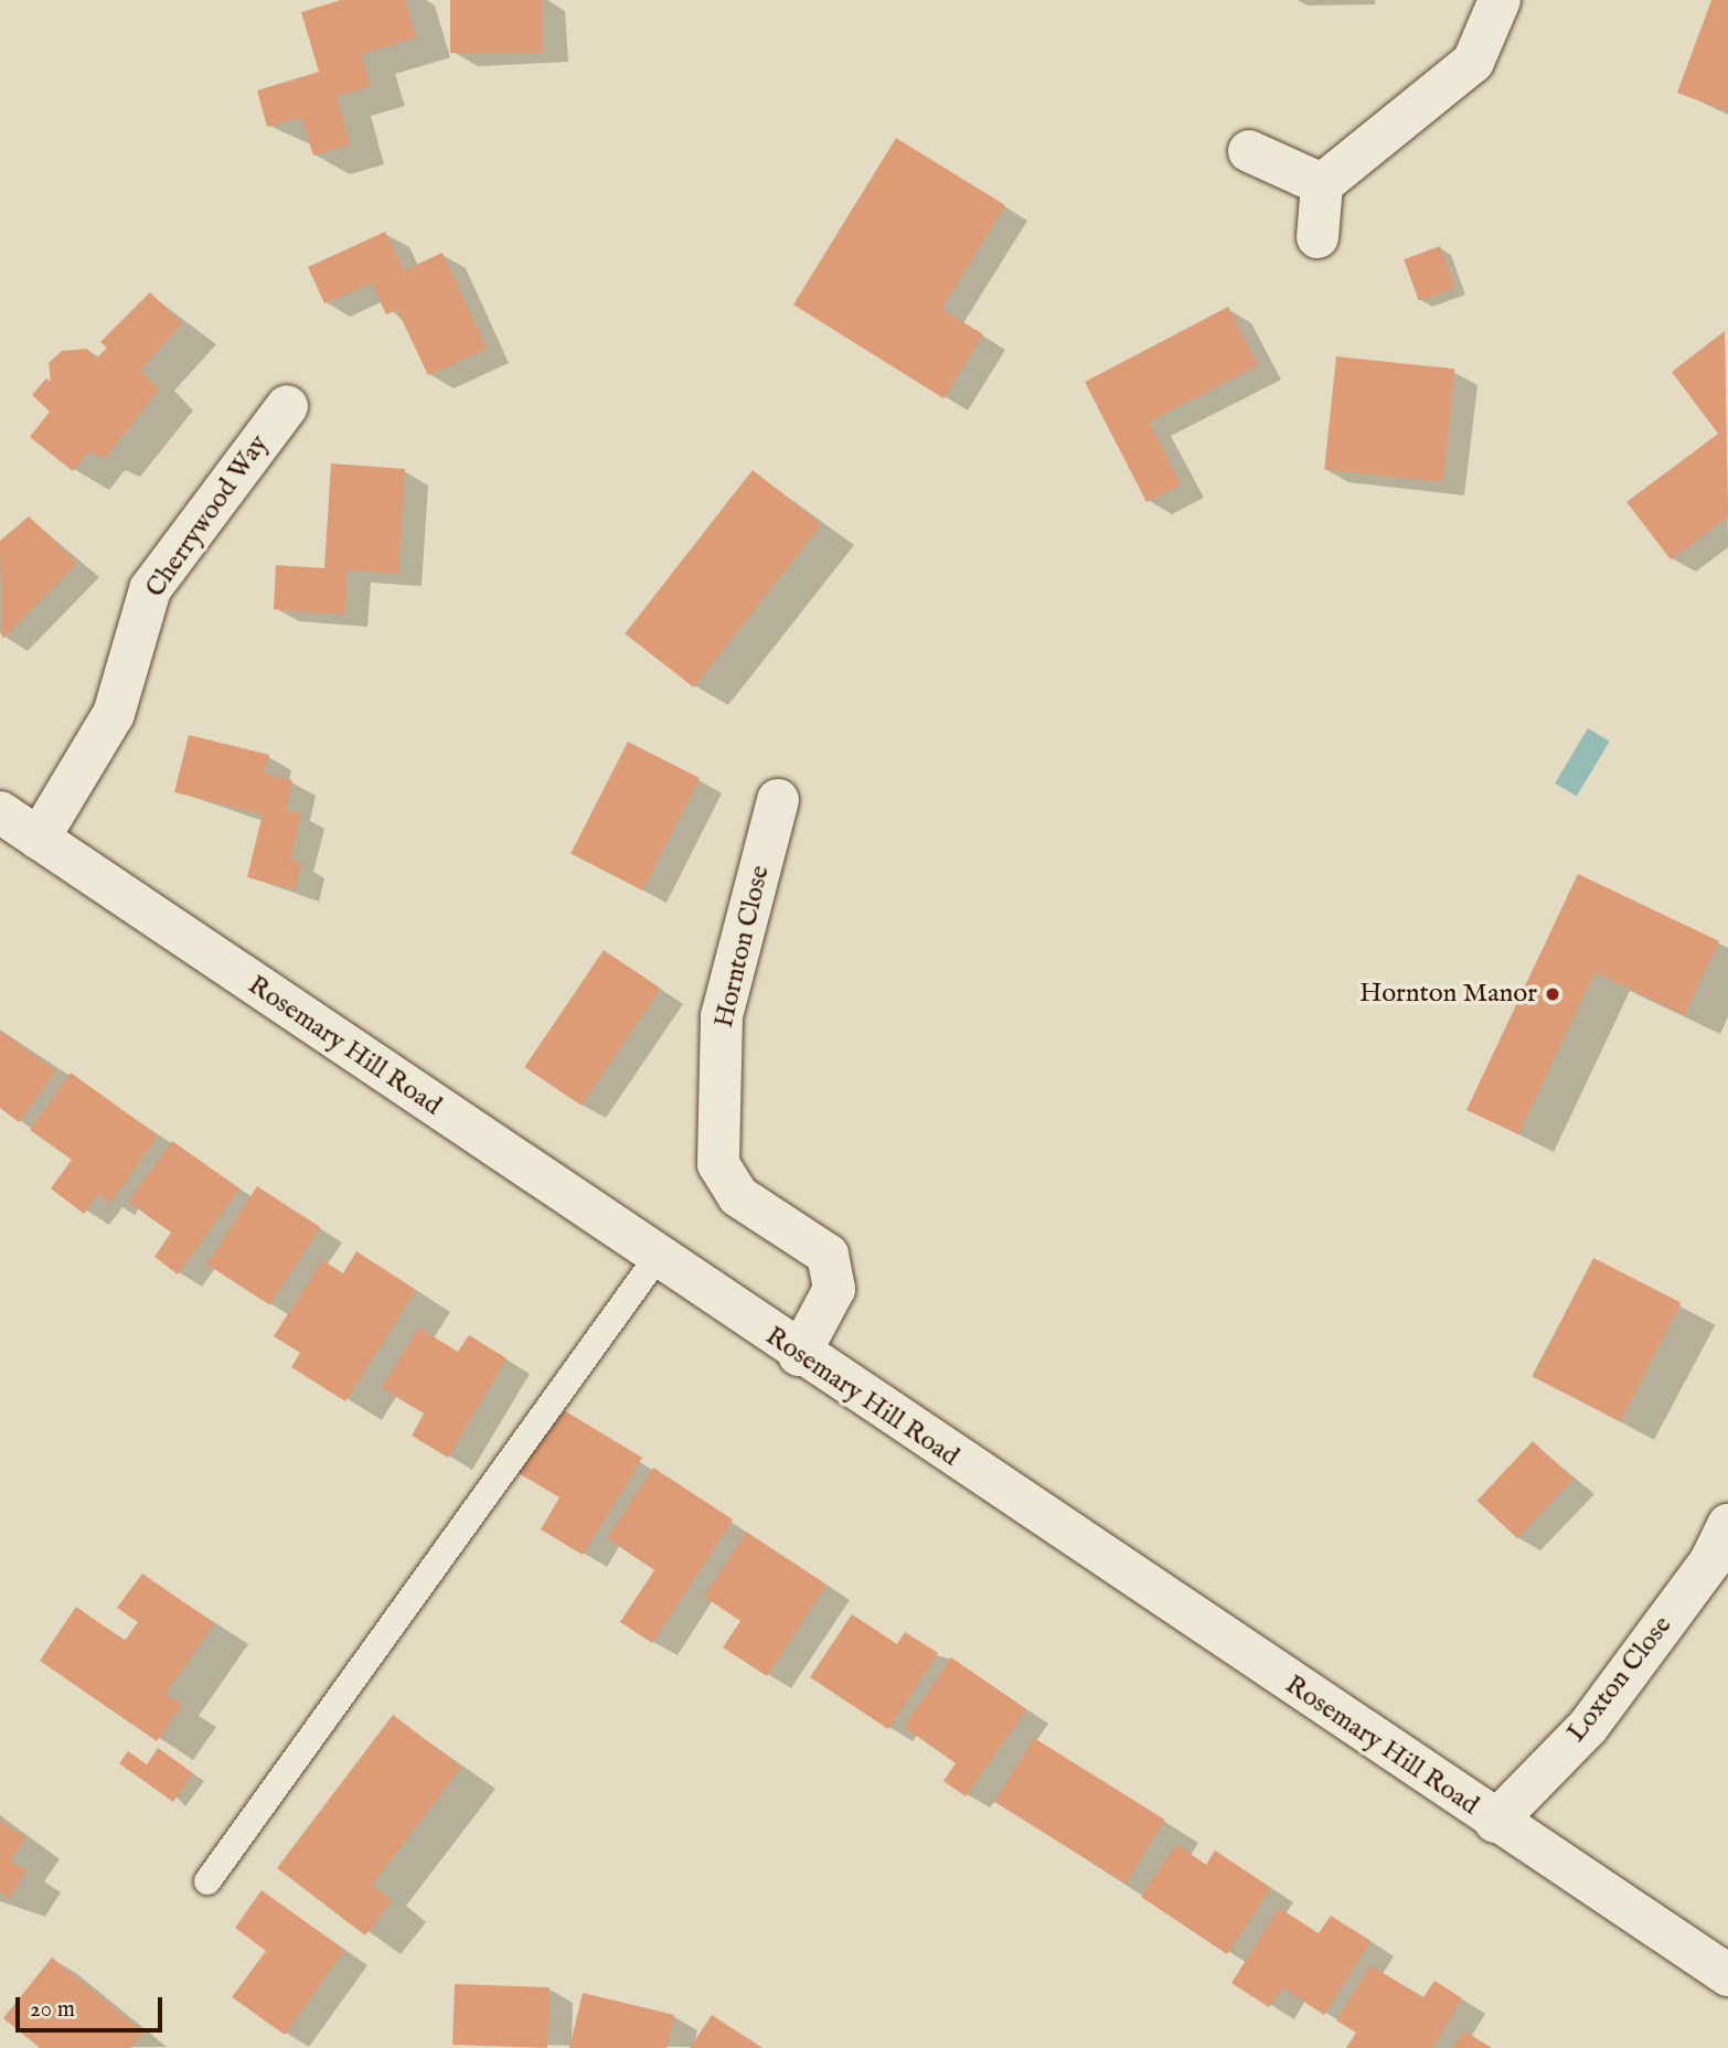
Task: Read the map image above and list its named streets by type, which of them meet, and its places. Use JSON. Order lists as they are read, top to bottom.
{
  "streets": {
    "main road": [
      "Cherrywood Way",
      "Hornton Close",
      "Rosemary Hill Road",
      "Loxton Close"
    ]
  },
  "crossings": [
    ["Cherrywood Way", "Rosemary Hill Road"],
    ["Hornton Close", "Rosemary Hill Road"],
    ["Rosemary Hill Road", "Loxton Close"]
  ],
  "places": ["Hornton Manor"],
  "scale_bar": "20 m"
}
